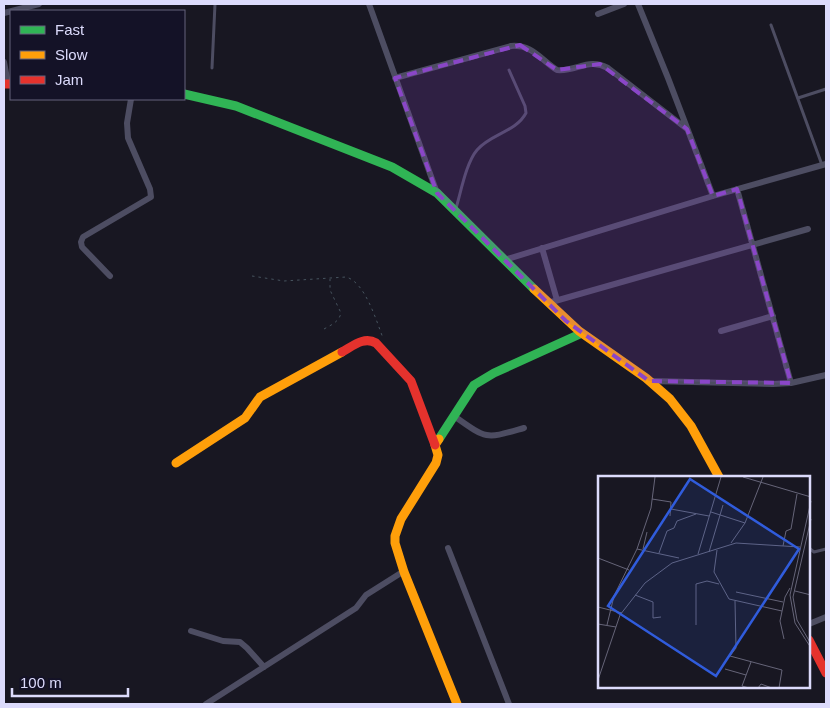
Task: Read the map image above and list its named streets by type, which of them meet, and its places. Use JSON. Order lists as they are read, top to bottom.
{
  "legend": ["Fast", "Slow", "Jam"],
  "scale_bar": "100 m"
}
